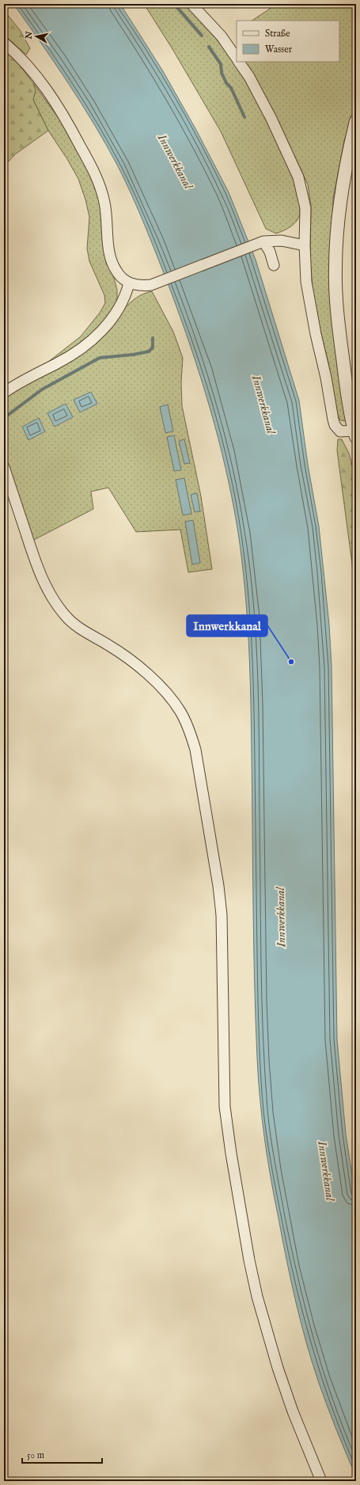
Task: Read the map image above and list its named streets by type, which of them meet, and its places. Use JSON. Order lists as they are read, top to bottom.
{
  "water": ["Innwerkkanal"],
  "places": ["Innwerkkanal"],
  "legend": ["Straße", "Wasser"],
  "scale_bar": "50 m",
  "north": "left"
}
